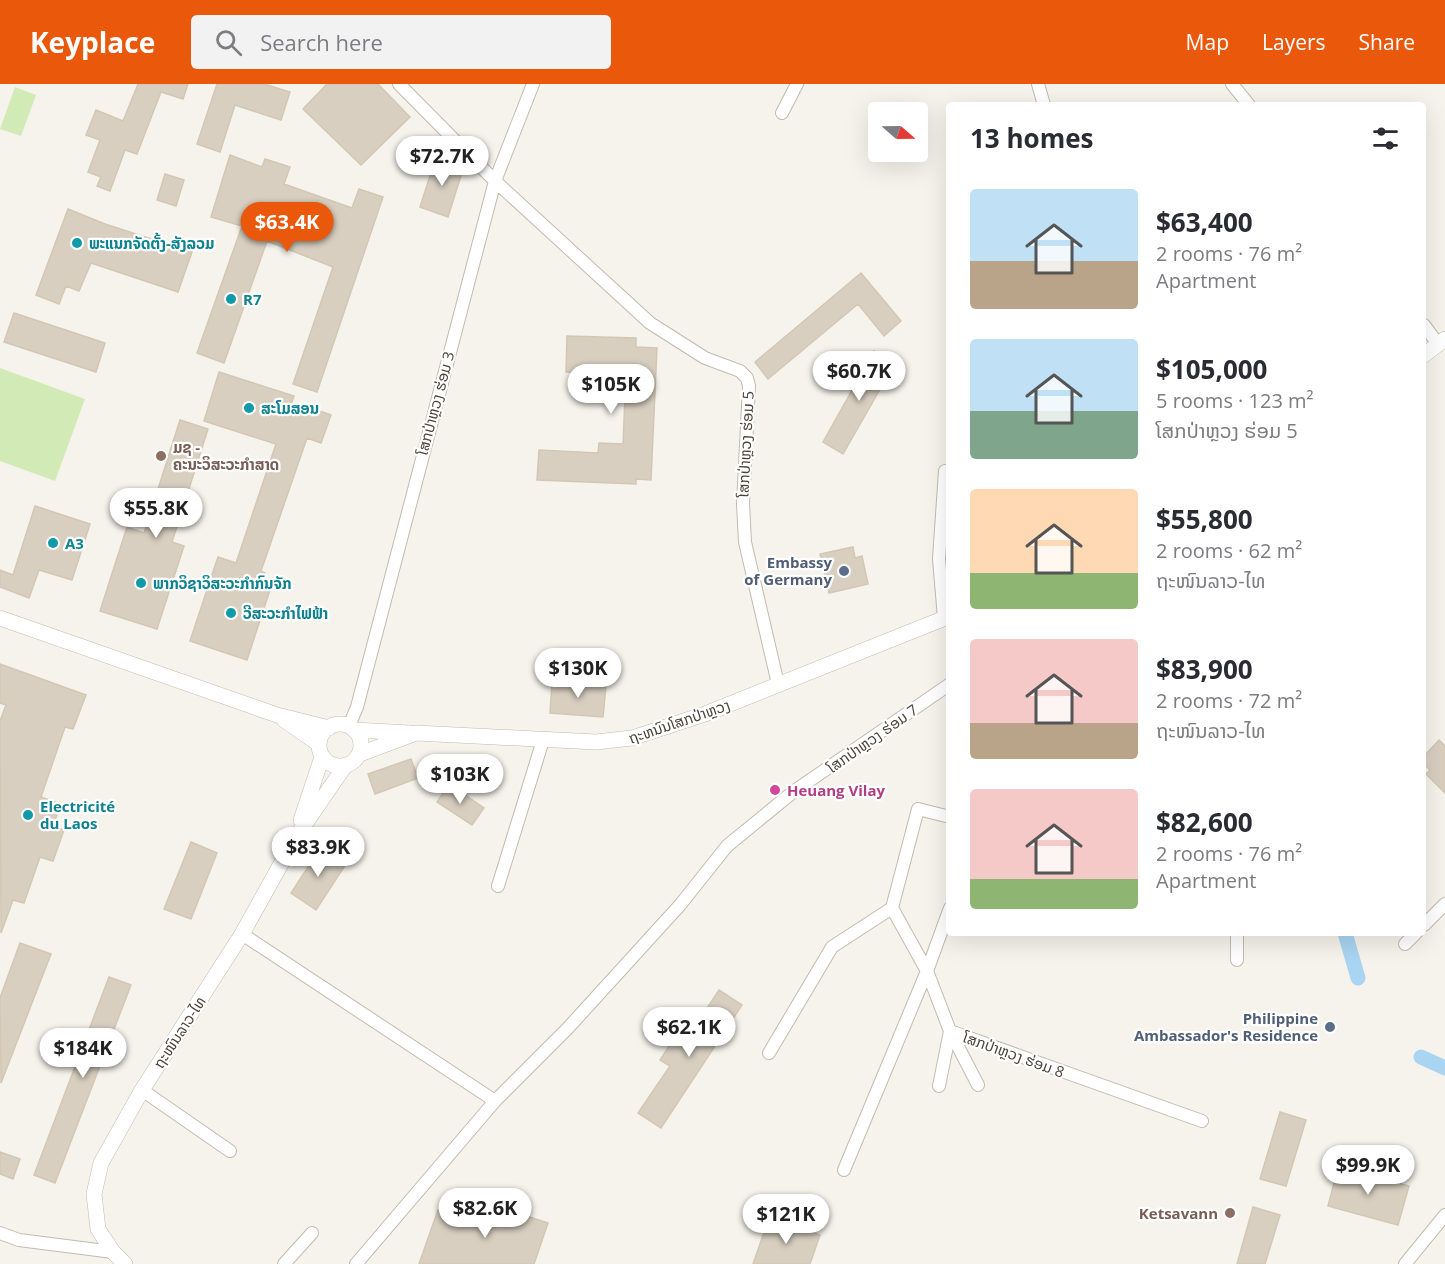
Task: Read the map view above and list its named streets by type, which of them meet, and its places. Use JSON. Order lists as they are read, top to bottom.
{
  "streets": {
    "street": [
      "ໂສກປ່າຫຼວງ ຮ່ອມ 3",
      "ໂສກປ່າຫຼວງ ຮ່ອມ 5",
      "ຖະຫນົນໂສກປ່າຫຼວງ",
      "ໂສກປ່າຫຼວງ ຮ່ອມ 7",
      "ຖະໜົນລາວ-ໄທ",
      "ໂສກປ່າຫຼວງ ຮ່ອມ 8"
    ]
  },
  "crossings": [
    ["ໂສກປ່າຫຼວງ ຮ່ອມ 3", "ໂສກປ່າຫຼວງ ຮ່ອມ 5"],
    ["ໂສກປ່າຫຼວງ ຮ່ອມ 3", "ຖະຫນົນໂສກປ່າຫຼວງ"],
    ["ໂສກປ່າຫຼວງ ຮ່ອມ 3", "ຖະໜົນລາວ-ໄທ"],
    ["ໂສກປ່າຫຼວງ ຮ່ອມ 5", "ຖະຫນົນໂສກປ່າຫຼວງ"],
    ["ຖະຫນົນໂສກປ່າຫຼວງ", "ຖະໜົນລາວ-ໄທ"]
  ],
  "places": [
    "ພະແນກຈັດຕັ້ງ-ສັງລວມ",
    "R7",
    "ສະໂມສອນ",
    "ມຊ - ຄະນະວິສະວະກຳສາດ",
    "A3",
    "Embassy of Germany",
    "ພາກວິຊາວິສະວະກຳກົນຈັກ",
    "ວີສະວະກຳໄຟຟ້າ",
    "Heuang Vilay",
    "Electricité du Laos",
    "Philippine Ambassador's Residence",
    "Ketsavann"
  ],
  "north": "right",
  "page": {
    "header": "Keyplace",
    "search": "Search here",
    "nav": ["Map", "Layers", "Share"],
    "heading": "13 homes",
    "price": [
      "$72.7K",
      "$63.4K",
      "$60.7K",
      "$105K",
      "$55.8K",
      "$130K",
      "$103K",
      "$83.9K",
      "$62.1K",
      "$184K",
      "$99.9K",
      "$82.6K",
      "$121K"
    ],
    "list": [
      {
        "name": "$63,400",
        "note": "2 rooms · 76 m² · Apartment"
      },
      {
        "name": "$105,000",
        "note": "5 rooms · 123 m² · ໂສກປ່າຫຼວງ ຮ່ອມ 5"
      },
      {
        "name": "$55,800",
        "note": "2 rooms · 62 m² · ຖະໜົນລາວ-ໄທ"
      },
      {
        "name": "$83,900",
        "note": "2 rooms · 72 m² · ຖະໜົນລາວ-ໄທ"
      },
      {
        "name": "$82,600",
        "note": "2 rooms · 76 m² · Apartment"
      }
    ]
  }
}
